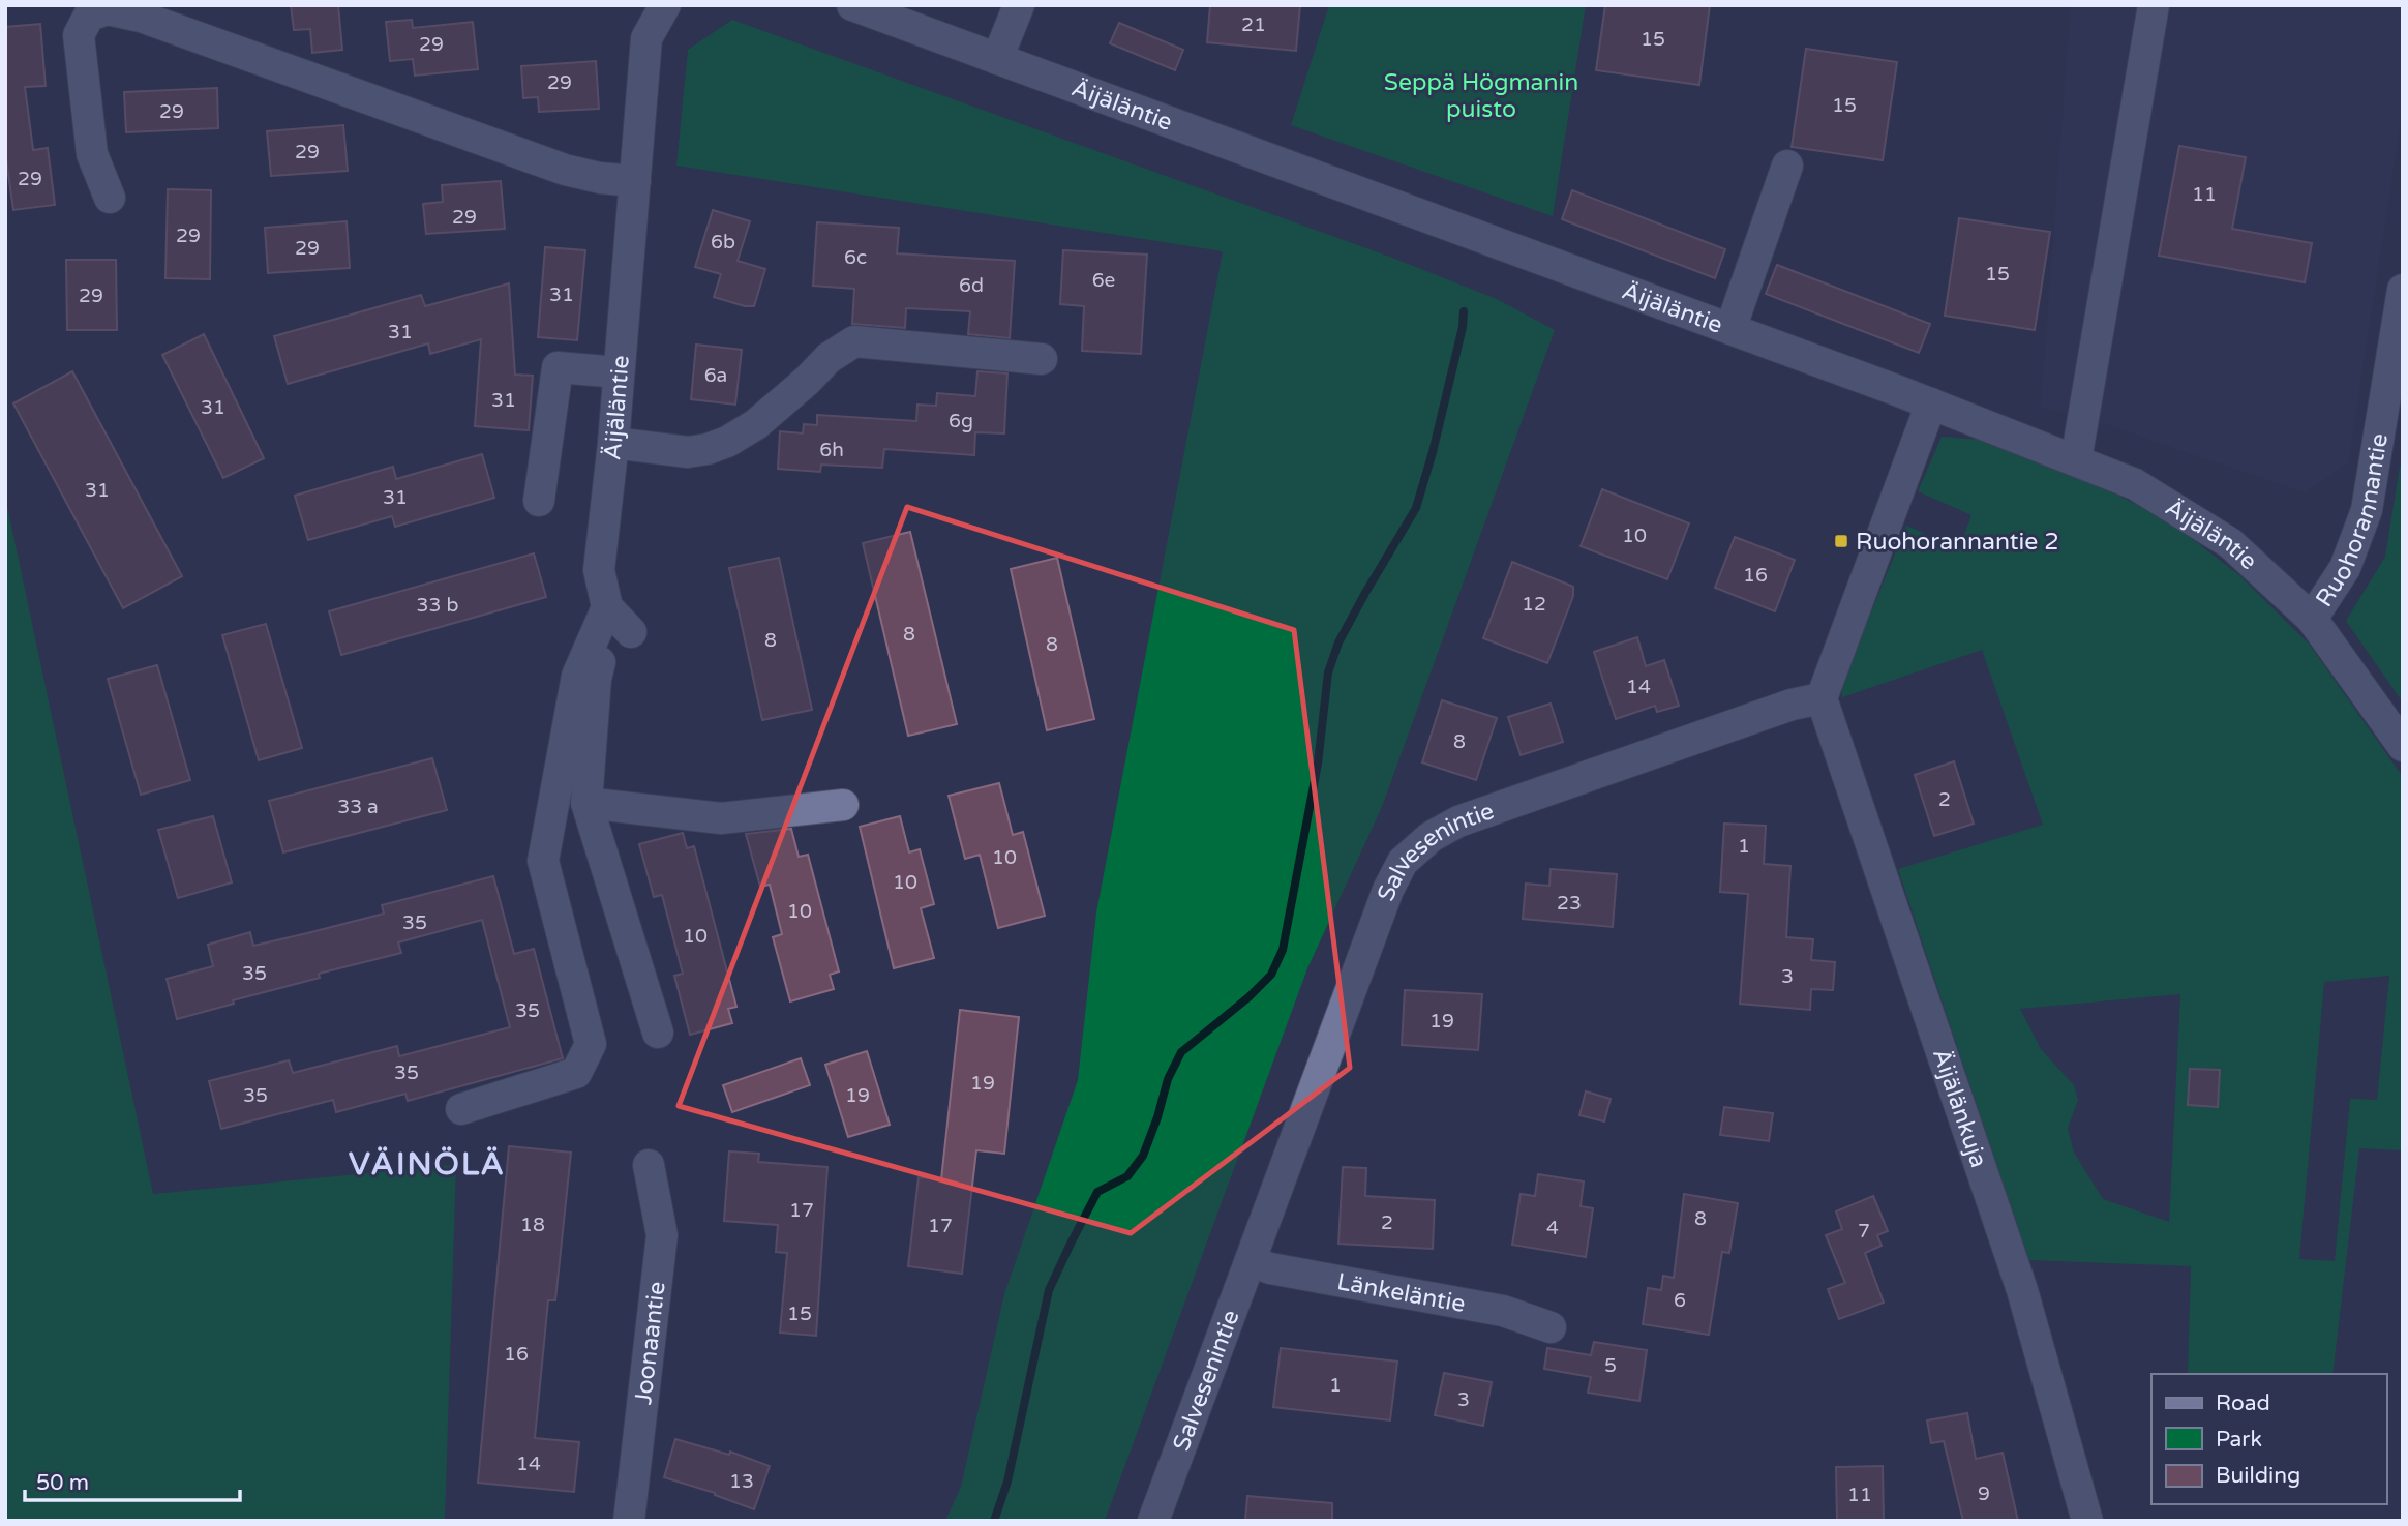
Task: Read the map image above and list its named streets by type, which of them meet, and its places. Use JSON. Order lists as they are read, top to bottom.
{
  "streets": {
    "street": [
      "Äijäläntie",
      "Ruohorannantie",
      "Salvesenintie",
      "Äijälänkuja",
      "Länkeläntie",
      "Joonaantie"
    ]
  },
  "crossings": [
    ["Äijäläntie", "Ruohorannantie"],
    ["Salvesenintie", "Äijälänkuja"],
    ["Salvesenintie", "Länkeläntie"]
  ],
  "districts": ["VÄINÖLÄ"],
  "parks": ["Seppä Högmanin puisto"],
  "places": {
    "transit": ["Ruohorannantie 2"]
  },
  "house_numbers": [
    "21",
    "15",
    "29",
    "29",
    "15",
    "29",
    "29",
    "29",
    "11",
    "29",
    "29",
    "6b",
    "29",
    "6c",
    "15",
    "6e",
    "6d",
    "31",
    "29",
    "31",
    "6a",
    "31",
    "31",
    "6g",
    "6h",
    "31",
    "31",
    "10",
    "16",
    "12",
    "33 b",
    "8",
    "8",
    "8",
    "14",
    "8",
    "2",
    "33 a",
    "1",
    "10",
    "10",
    "23",
    "10",
    "35",
    "10",
    "35",
    "3",
    "35",
    "19",
    "35",
    "19",
    "35",
    "19",
    "17",
    "8",
    "2",
    "18",
    "17",
    "4",
    "7",
    "6",
    "15",
    "16",
    "5",
    "1",
    "3",
    "14",
    "13",
    "9",
    "11"
  ],
  "legend": ["Road", "Park", "Building"],
  "scale_bar": "50 m"
}
